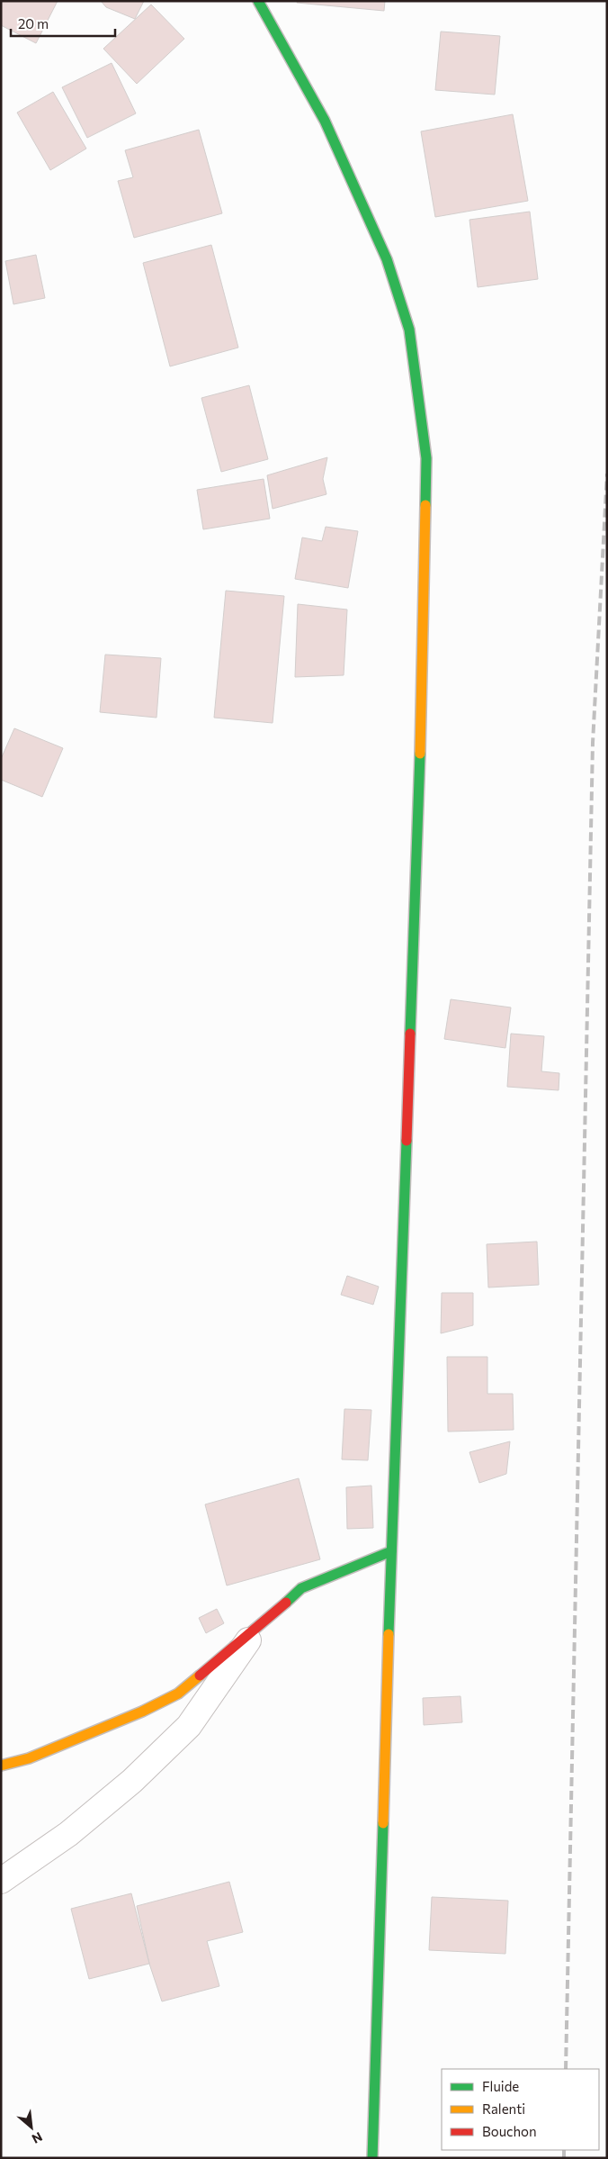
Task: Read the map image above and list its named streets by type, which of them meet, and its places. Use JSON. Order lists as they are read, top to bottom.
{
  "legend": ["Fluide", "Ralenti", "Bouchon"],
  "scale_bar": "20 m",
  "north": "bottom right"
}
